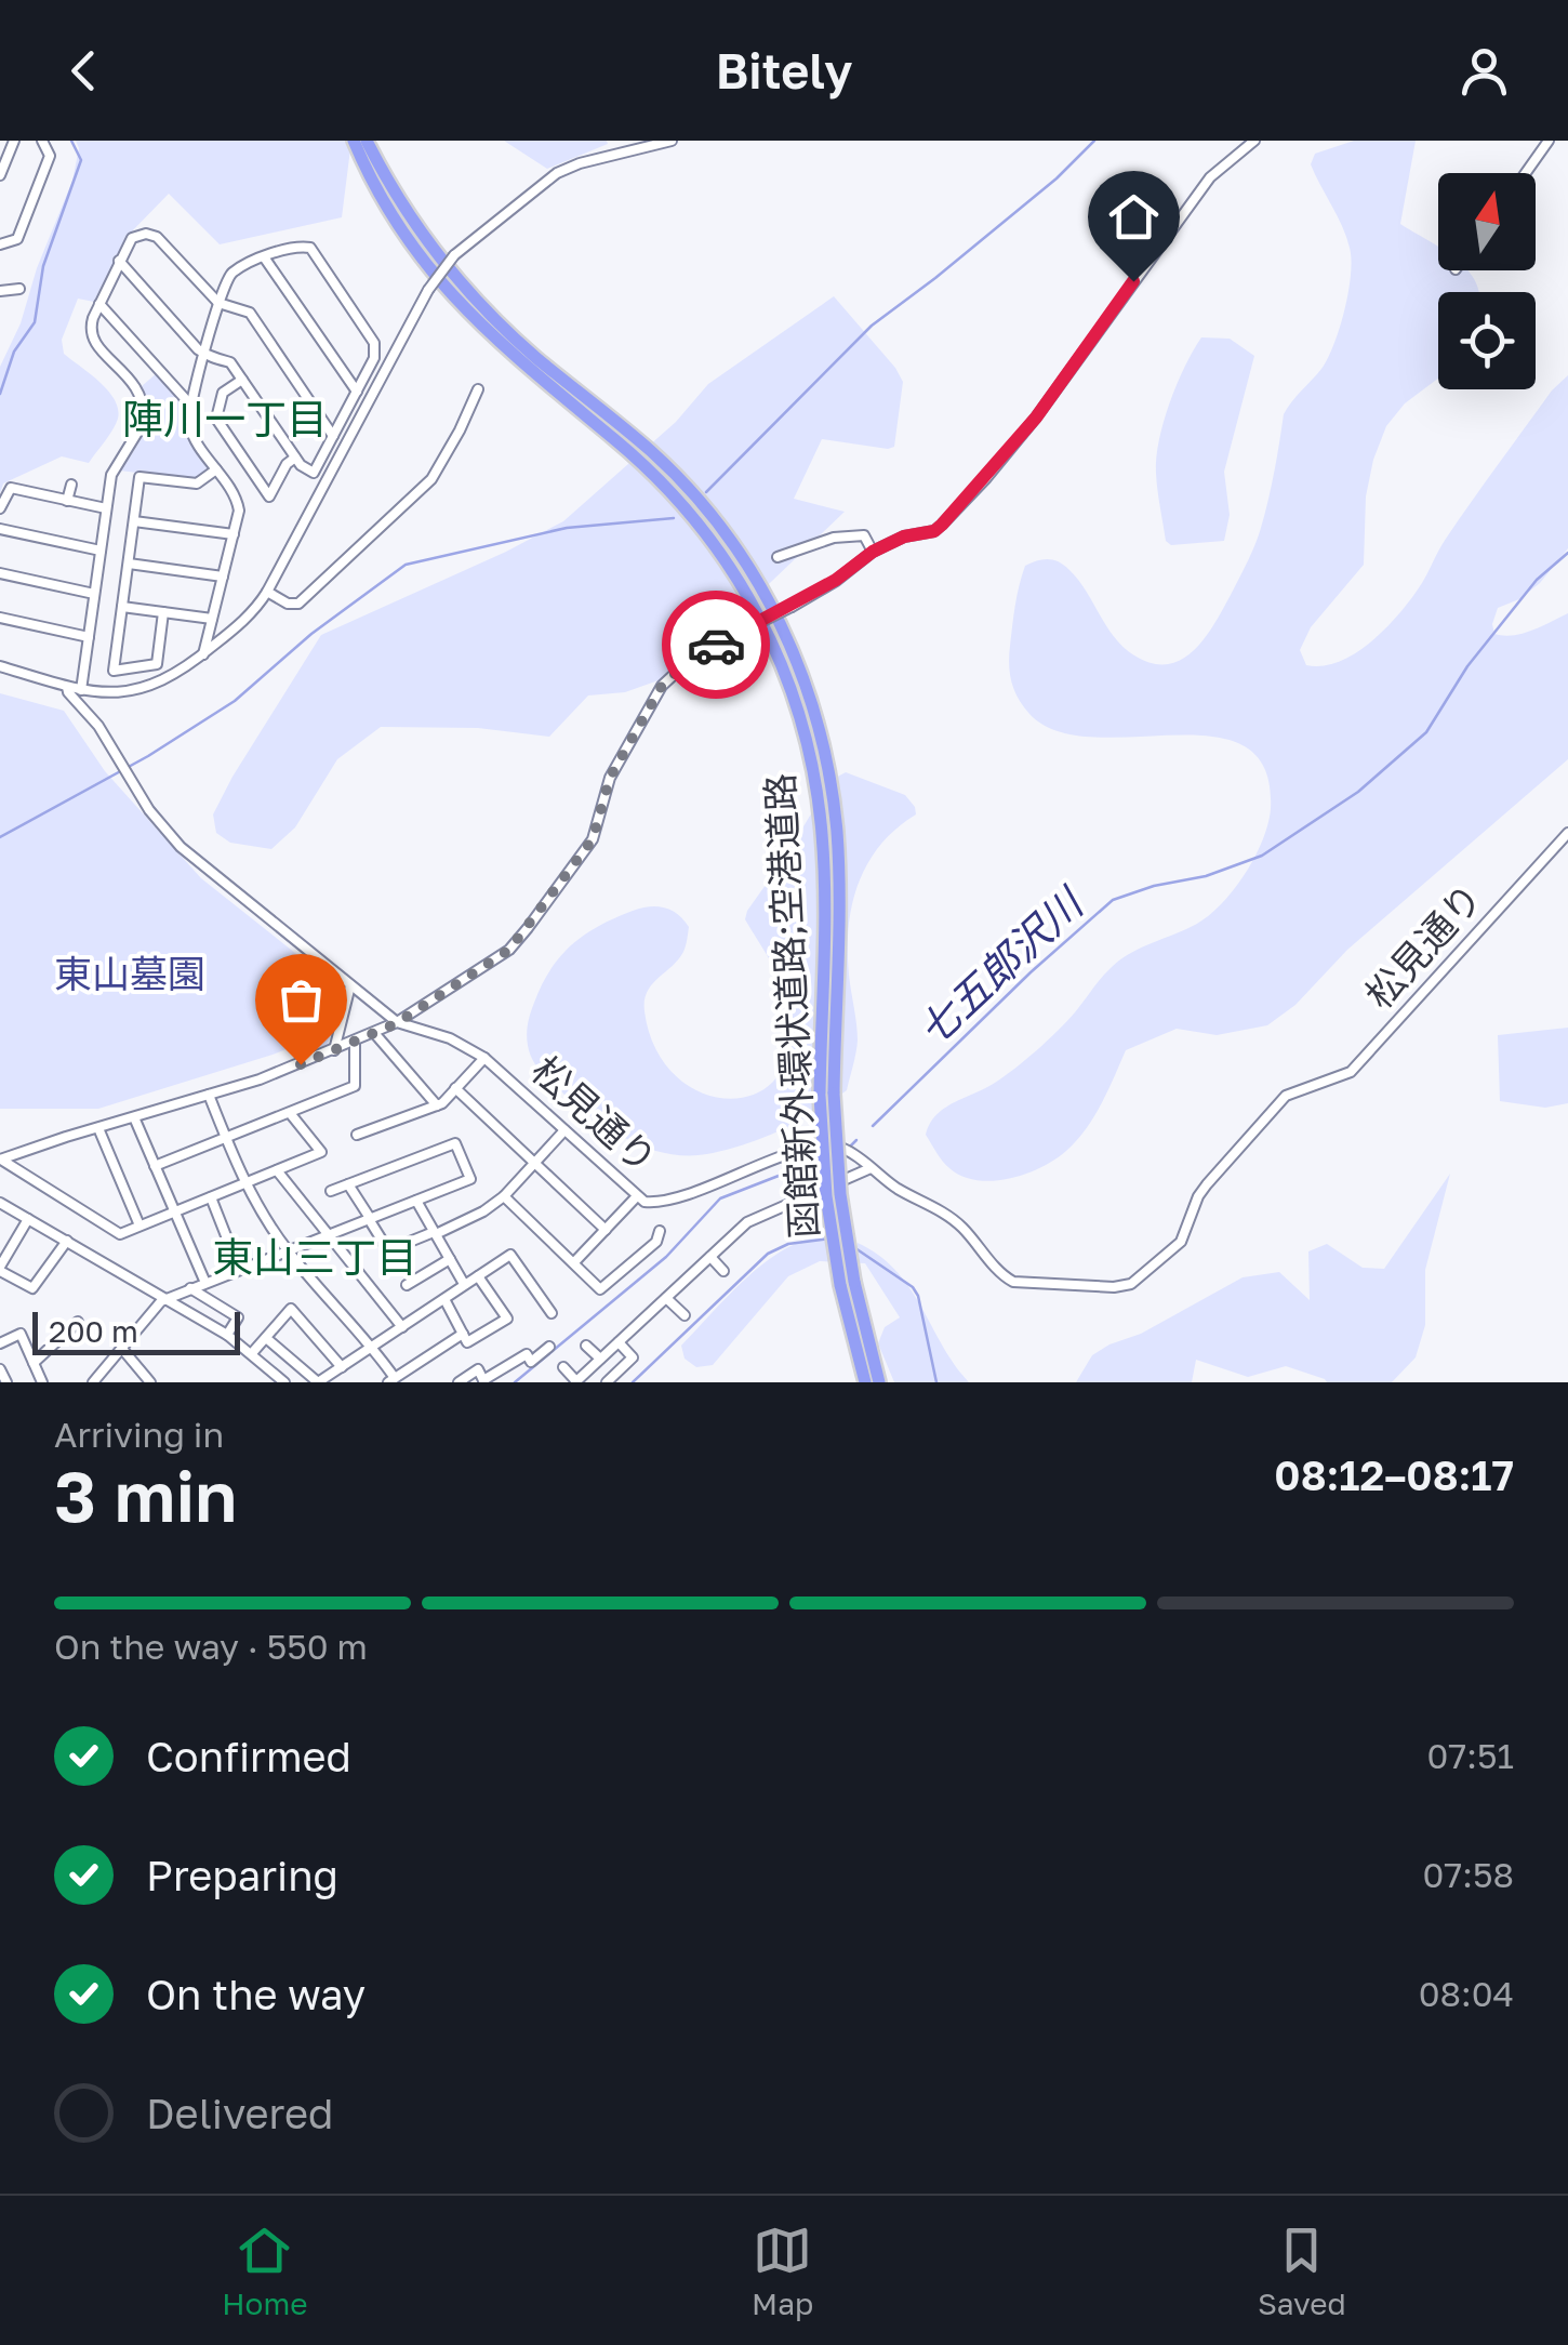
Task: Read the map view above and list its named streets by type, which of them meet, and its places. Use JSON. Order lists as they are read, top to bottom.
{
  "streets": {
    "highway": ["函館新外環状道路;空港道路"],
    "street": ["松見通り"]
  },
  "districts": ["陣川一丁目", "東山三丁目"],
  "water": ["七五郎沢川"],
  "parks": ["東山墓園"],
  "scale_bar": "200 m",
  "north": "top",
  "page": {
    "header": "Bitely",
    "scale": "200 m",
    "heading": ["3 min", "Arriving in", "08:12–08:17"],
    "bar": "On the way · 550 m",
    "list": [
      ["Confirmed", "07:51"],
      ["Preparing", "07:58"],
      ["On the way", "08:04"],
      "Delivered"
    ],
    "tabs": ["Home", "Map", "Saved"]
  }
}
